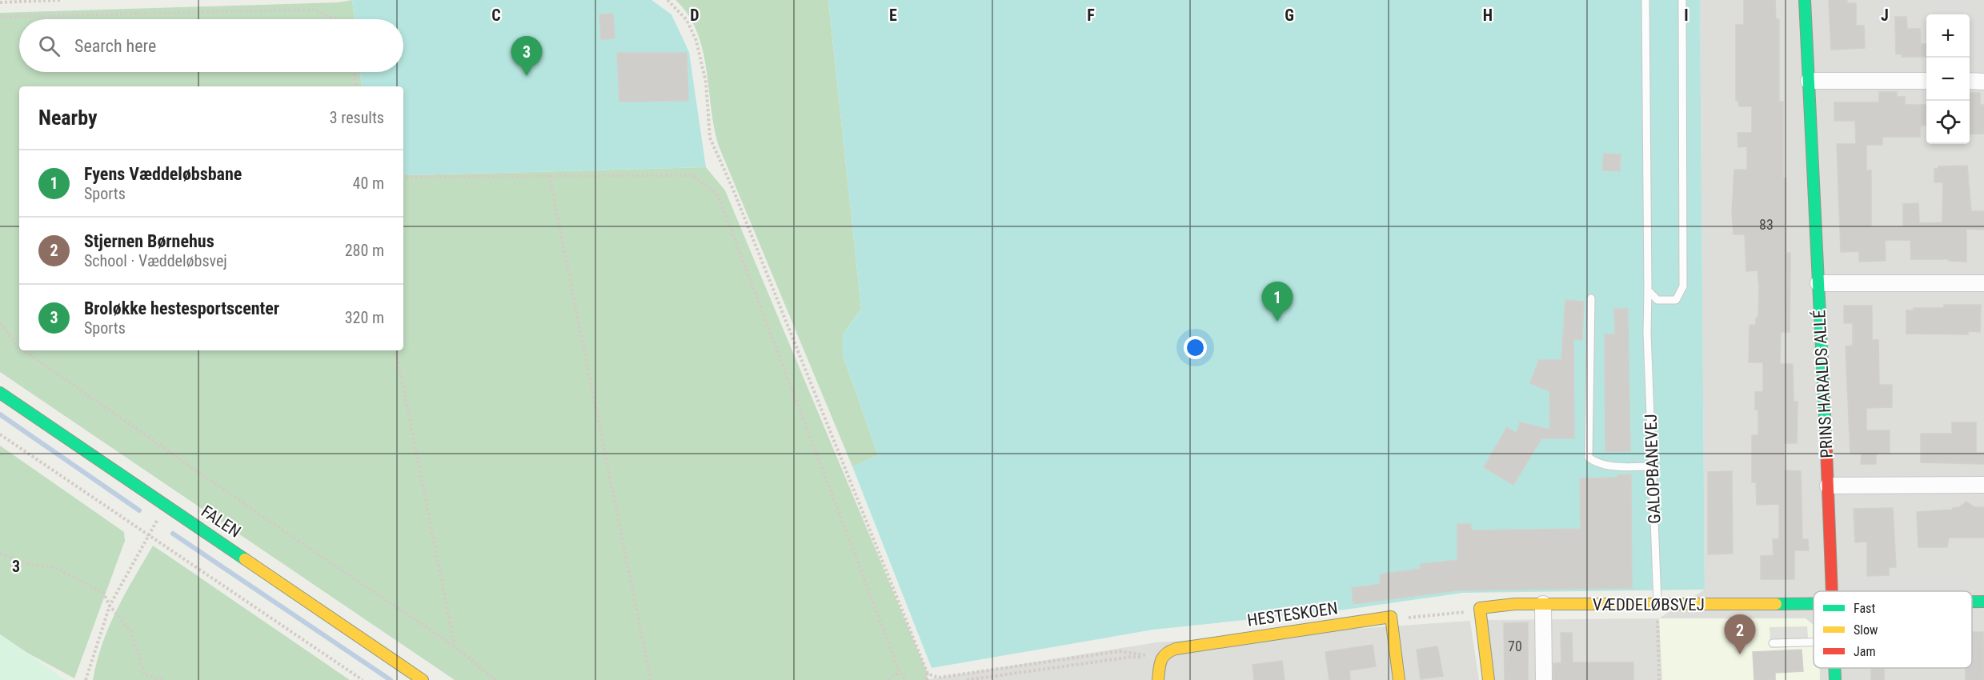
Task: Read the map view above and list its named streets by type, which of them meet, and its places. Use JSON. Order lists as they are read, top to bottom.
{
  "streets": {
    "street": [
      "PRINS HARALDS ALLÉ",
      "FALEN",
      "VÆDDELØBSVEJ",
      "HESTESKOEN"
    ],
    "lane": ["GALOPBANEVEJ"]
  },
  "crossings": [
    ["GALOPBANEVEJ", "VÆDDELØBSVEJ"]
  ],
  "house_numbers": ["83", "70"],
  "legend": ["Fast", "Slow", "Jam"],
  "page": {
    "map_buttons": ["+", "−"],
    "search": "Search here",
    "pins": ["3", "1", "2"],
    "heading": ["Nearby", "3 results"],
    "list": [
      {
        "mark": "1",
        "name": "Fyens Væddeløbsbane",
        "note": "Sports",
        "value": "40 m"
      },
      {
        "mark": "2",
        "name": "Stjernen Børnehus",
        "note": "School · Væddeløbsvej",
        "value": "280 m"
      },
      {
        "mark": "3",
        "name": "Broløkke hestesportscenter",
        "note": "Sports",
        "value": "320 m"
      }
    ]
  },
  "grid": {
    "columns": [
      "C",
      "D",
      "E",
      "F",
      "G",
      "H",
      "I",
      "J"
    ],
    "rows": ["3"]
  }
}
